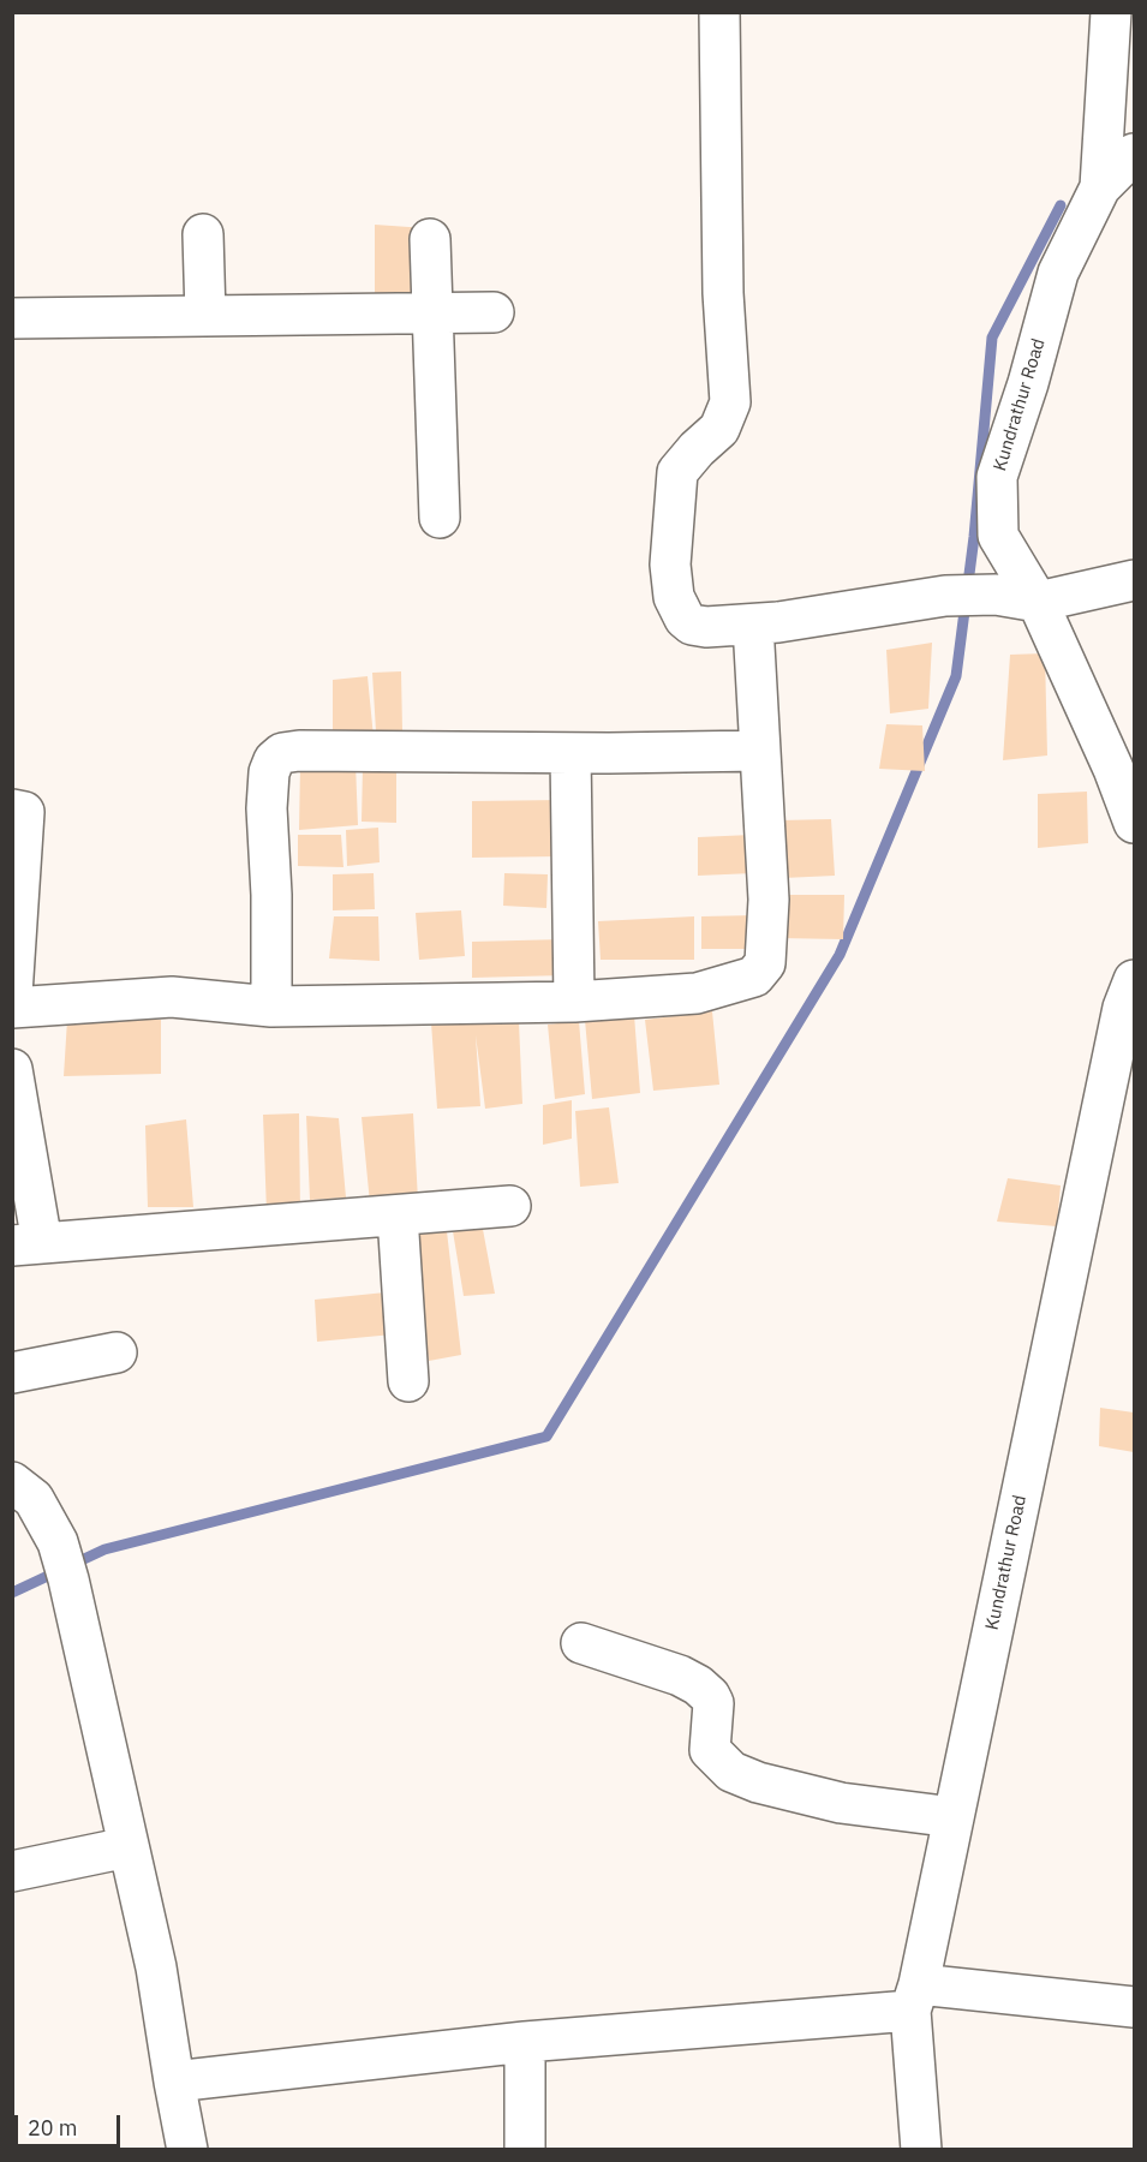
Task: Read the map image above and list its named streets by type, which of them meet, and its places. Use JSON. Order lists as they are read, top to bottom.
{
  "streets": {
    "street": ["Kundrathur Road"]
  },
  "scale_bar": "20 m"
}
